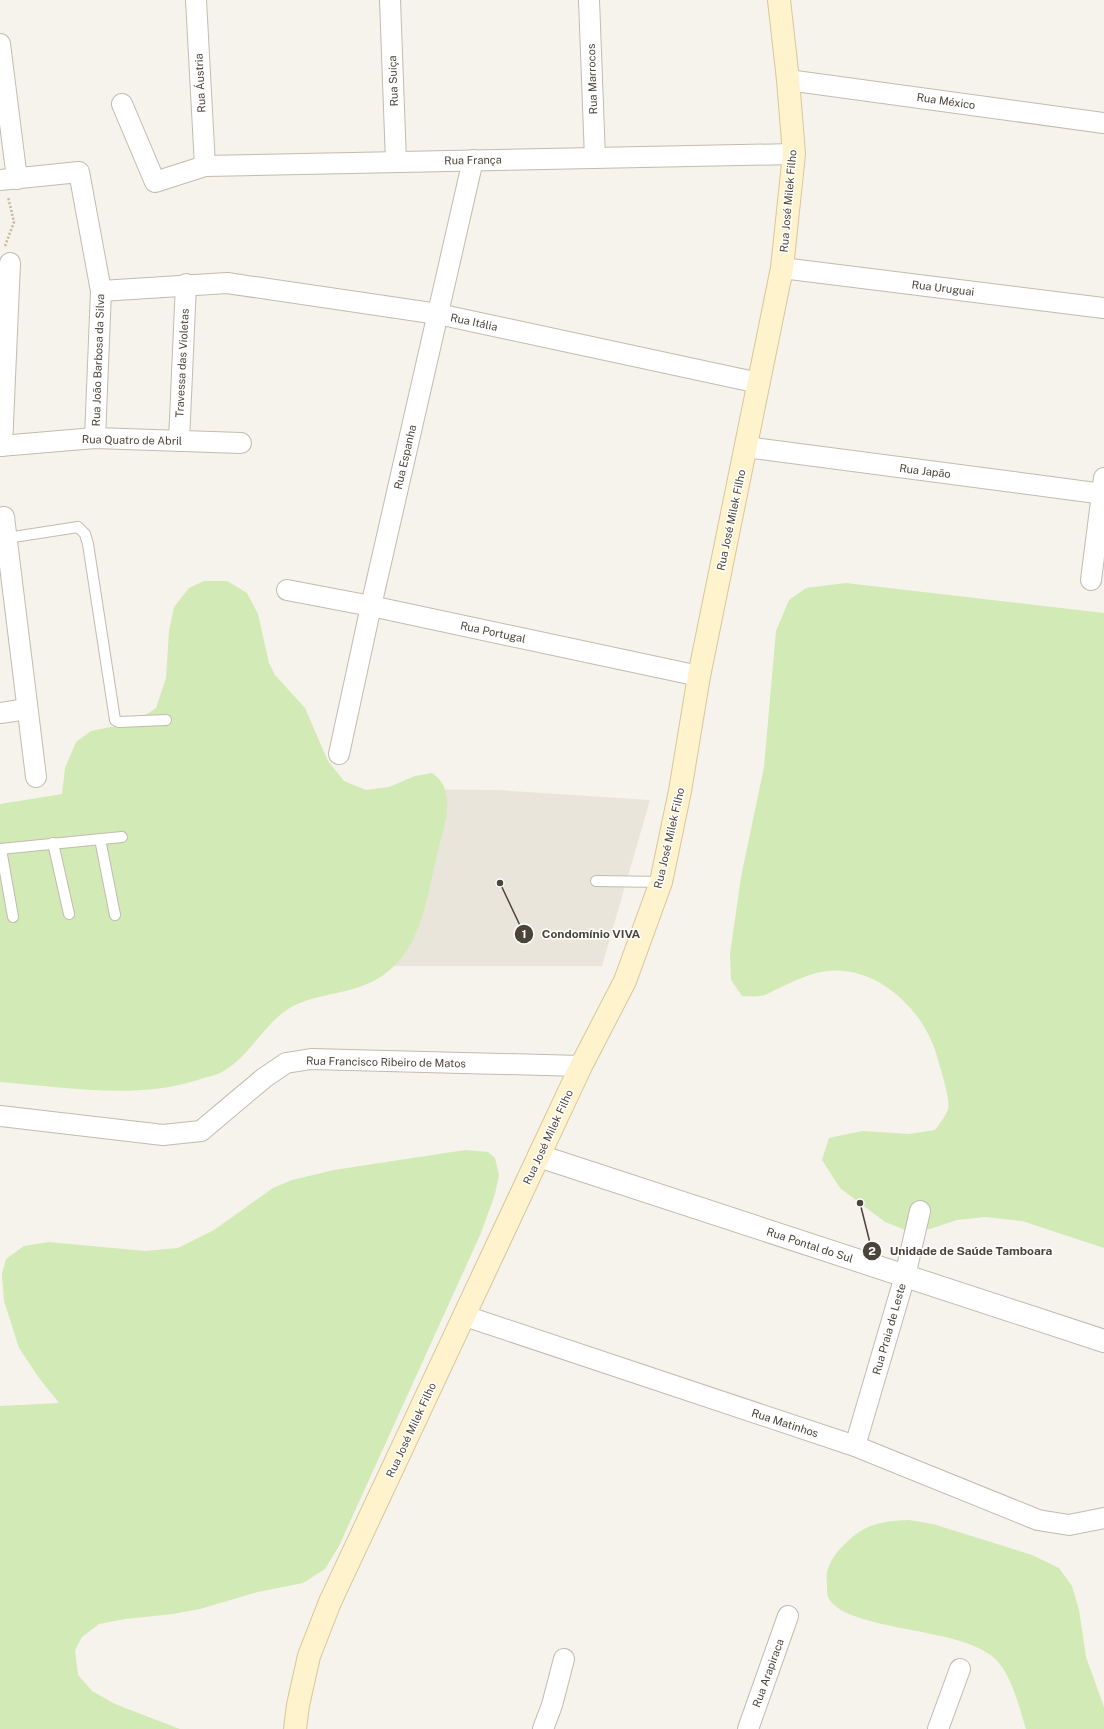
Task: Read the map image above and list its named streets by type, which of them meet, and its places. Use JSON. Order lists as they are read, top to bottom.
{
  "streets": {
    "main road": ["Rua José Milek Filho"],
    "street": [
      "Rua Marrocos",
      "Rua Suíça",
      "Rua Áustria",
      "Rua México",
      "Rua França",
      "Rua Uruguai",
      "Rua Itália",
      "Rua João Barbosa da Silva",
      "Travessa das Violetas",
      "Rua Quatro de Abril",
      "Rua Espanha",
      "Rua Japão",
      "Rua Portugal",
      "Rua Francisco Ribeiro de Matos",
      "Rua Pontal do Sul",
      "Rua Praia de Leste",
      "Rua Matinhos",
      "Rua Arapiraca"
    ]
  },
  "crossings": [
    ["Rua Marrocos", "Rua França"],
    ["Rua Suíça", "Rua França"],
    ["Rua Áustria", "Rua França"],
    ["Rua México", "Rua José Milek Filho"],
    ["Rua França", "Rua José Milek Filho"],
    ["Rua França", "Rua Espanha"],
    ["Rua José Milek Filho", "Rua Uruguai"],
    ["Rua José Milek Filho", "Rua Itália"],
    ["Rua José Milek Filho", "Rua Japão"],
    ["Rua José Milek Filho", "Rua Portugal"],
    ["Rua José Milek Filho", "Rua Francisco Ribeiro de Matos"],
    ["Rua José Milek Filho", "Rua Pontal do Sul"],
    ["Rua José Milek Filho", "Rua Matinhos"],
    ["Rua Itália", "Rua João Barbosa da Silva"],
    ["Rua Itália", "Travessa das Violetas"],
    ["Rua Itália", "Rua Espanha"],
    ["Rua João Barbosa da Silva", "Rua Quatro de Abril"],
    ["Travessa das Violetas", "Rua Quatro de Abril"],
    ["Rua Espanha", "Rua Portugal"],
    ["Rua Pontal do Sul", "Rua Praia de Leste"],
    ["Rua Praia de Leste", "Rua Matinhos"]
  ],
  "places": ["Condomínio VIVA", "Unidade de Saúde Tamboara"]
}
